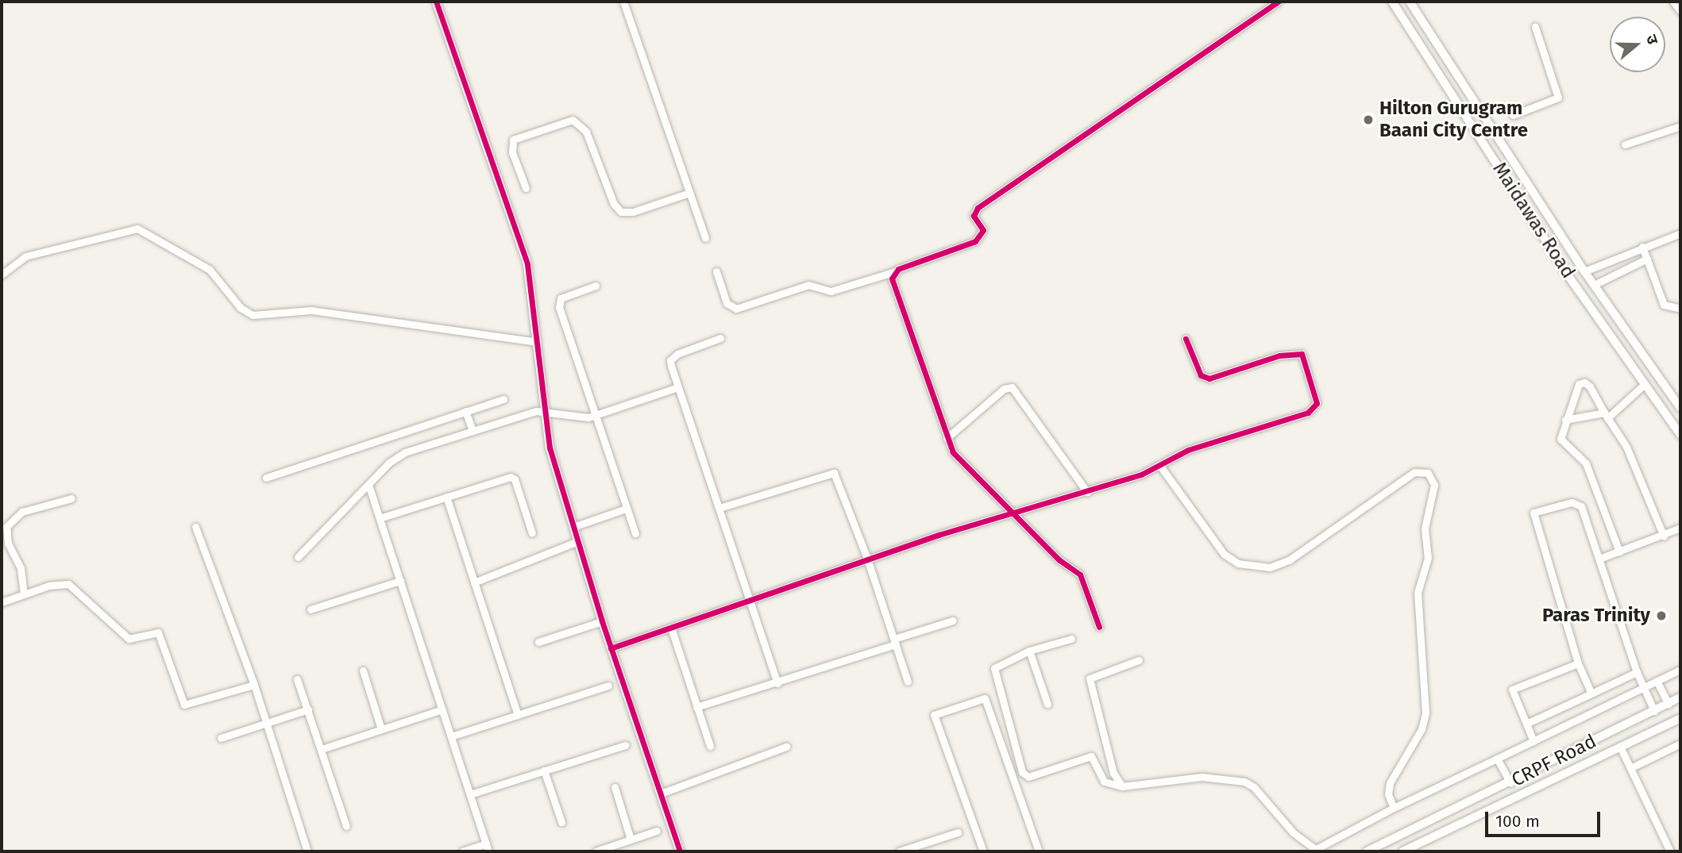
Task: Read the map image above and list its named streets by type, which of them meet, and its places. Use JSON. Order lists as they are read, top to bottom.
{
  "streets": {
    "street": ["Maidawas Road", "CRPF Road"]
  },
  "places": ["Hilton Gurugram Baani City Centre", "Paras Trinity"],
  "scale_bar": "100 m",
  "north": "right"
}
